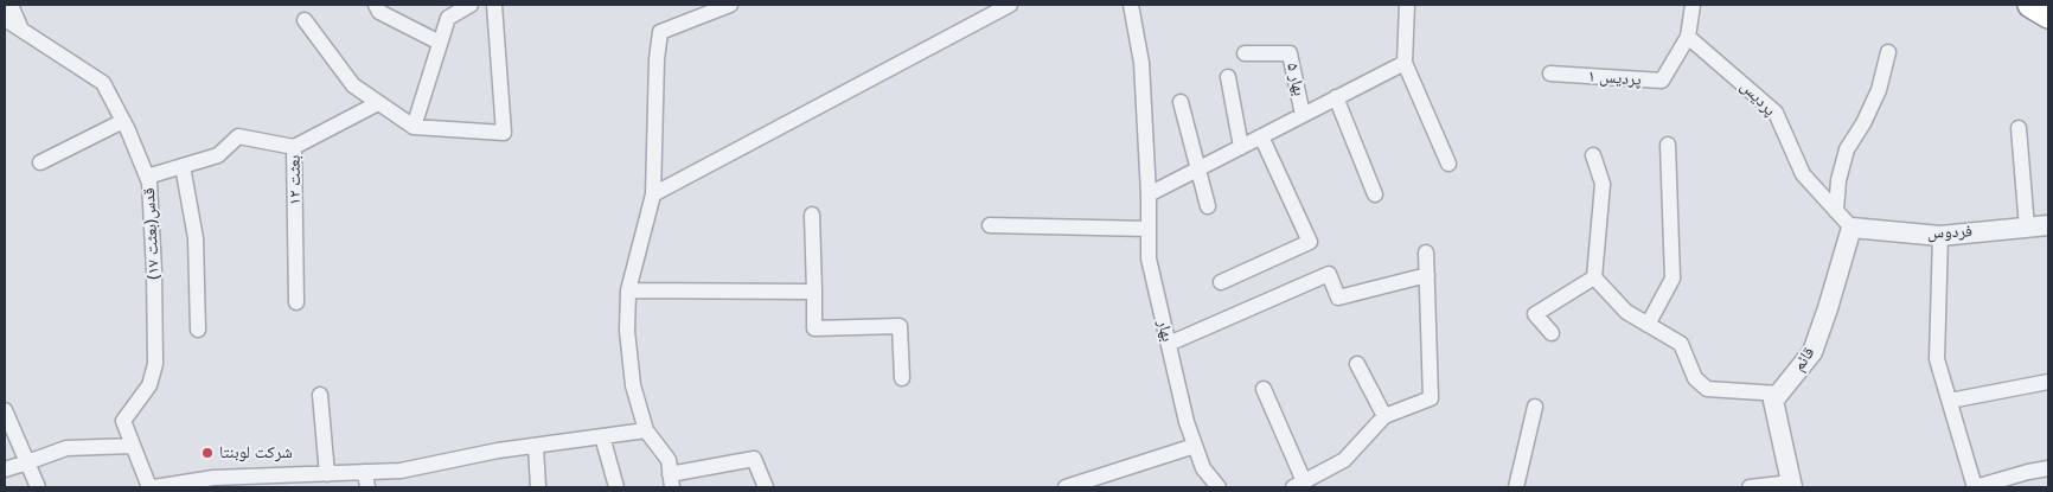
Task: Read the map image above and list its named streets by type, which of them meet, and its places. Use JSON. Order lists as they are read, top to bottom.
{
  "streets": {
    "street": [
      "پرديس ۱",
      "بهار ۵",
      "پرديس",
      "بعثت ۱۲",
      "فردوس",
      "قدس(بعثت ۱۷)",
      "بهار",
      "قائم"
    ]
  },
  "crossings": [
    ["پرديس ۱", "پرديس"],
    ["پرديس", "فردوس"],
    ["پرديس", "قائم"],
    ["بعثت ۱۲", "قدس(بعثت ۱۷)"],
    ["فردوس", "قائم"]
  ],
  "places": ["شرکت لوبنتا"]
}
